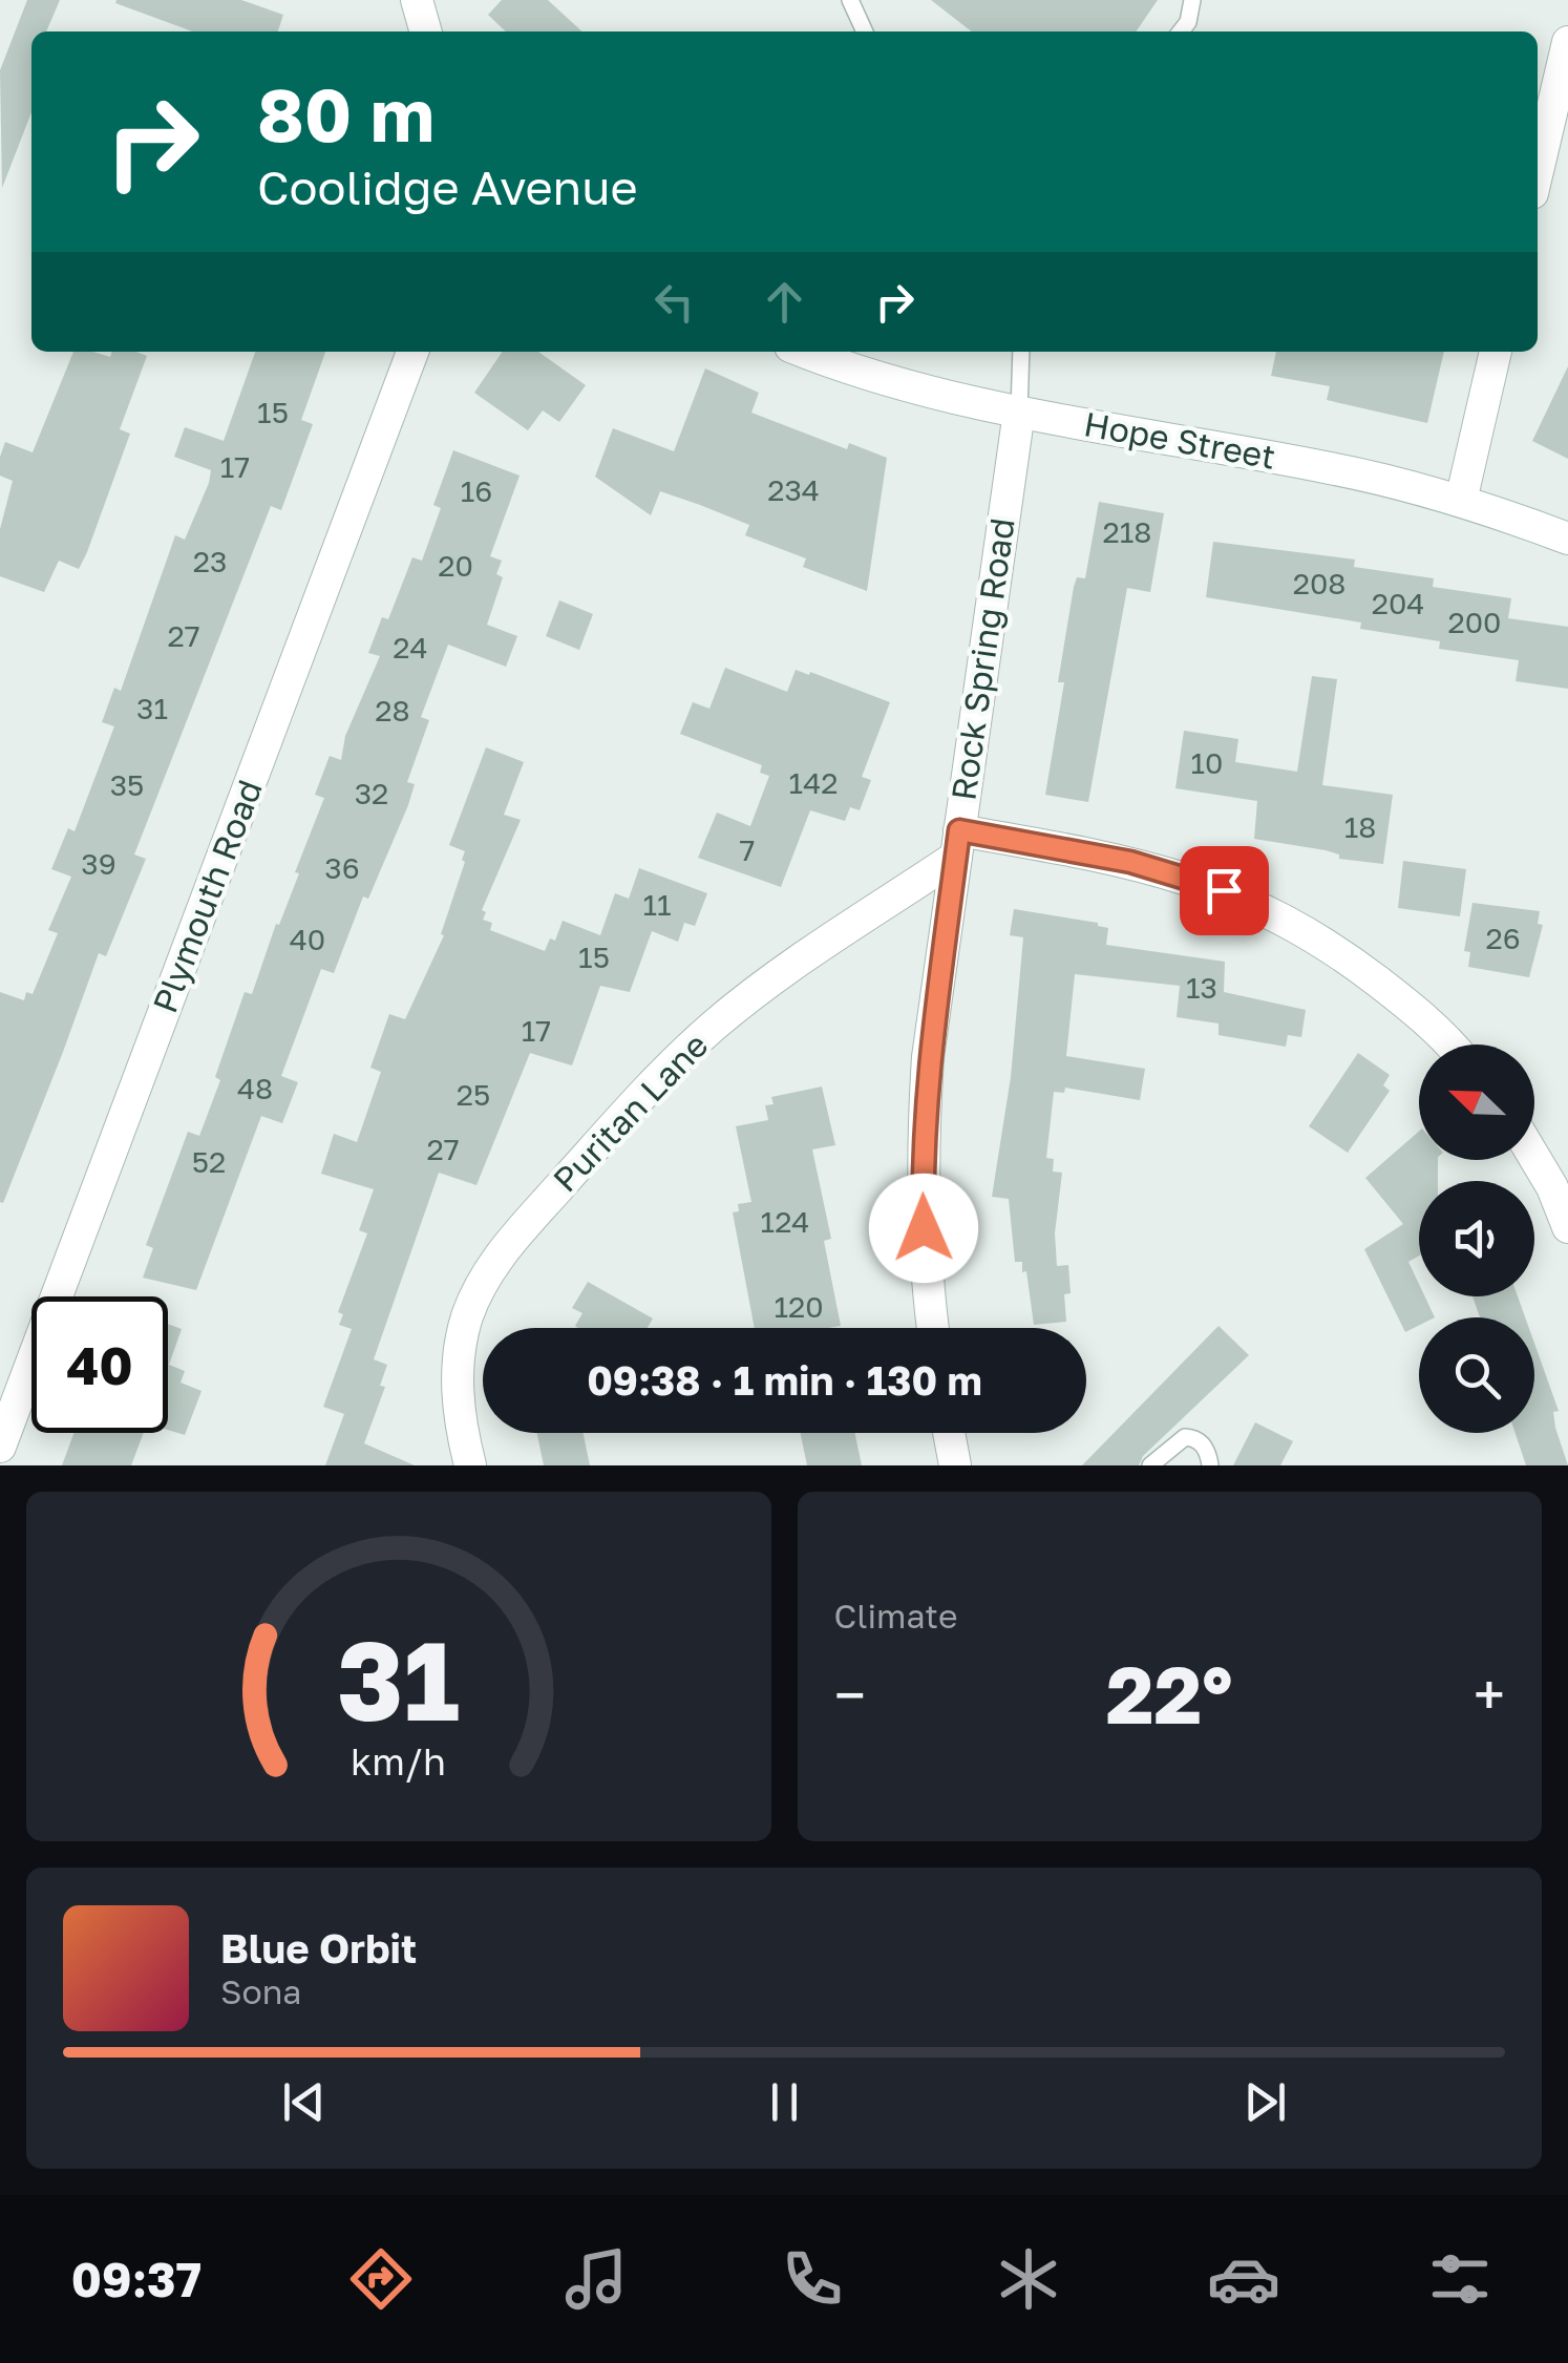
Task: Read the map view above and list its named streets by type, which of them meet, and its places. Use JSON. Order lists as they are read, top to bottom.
{
  "streets": {
    "street": [
      "Hope Street",
      "Rock Spring Road",
      "Plymouth Road",
      "Puritan Lane"
    ]
  },
  "crossings": [
    ["Hope Street", "Rock Spring Road"],
    ["Rock Spring Road", "Puritan Lane"]
  ],
  "house_numbers": [
    "15",
    "17",
    "234",
    "16",
    "218",
    "23",
    "20",
    "208",
    "204",
    "200",
    "27",
    "24",
    "31",
    "28",
    "10",
    "142",
    "35",
    "32",
    "18",
    "7",
    "39",
    "36",
    "11",
    "26",
    "40",
    "15",
    "13",
    "17",
    "48",
    "25",
    "27",
    "52",
    "124",
    "120"
  ],
  "north": "top left",
  "page": {
    "turn": ["80 m", "Coolidge Avenue"],
    "limit": "40",
    "trip": "09:38 · 1 min · 130 m",
    "tile": "Climate",
    "heat": ["−", "22°", "+"],
    "song": ["Blue Orbit", "Sona"],
    "tabs": "09:37",
    "gauge": ["31", "km/h"]
  }
}
